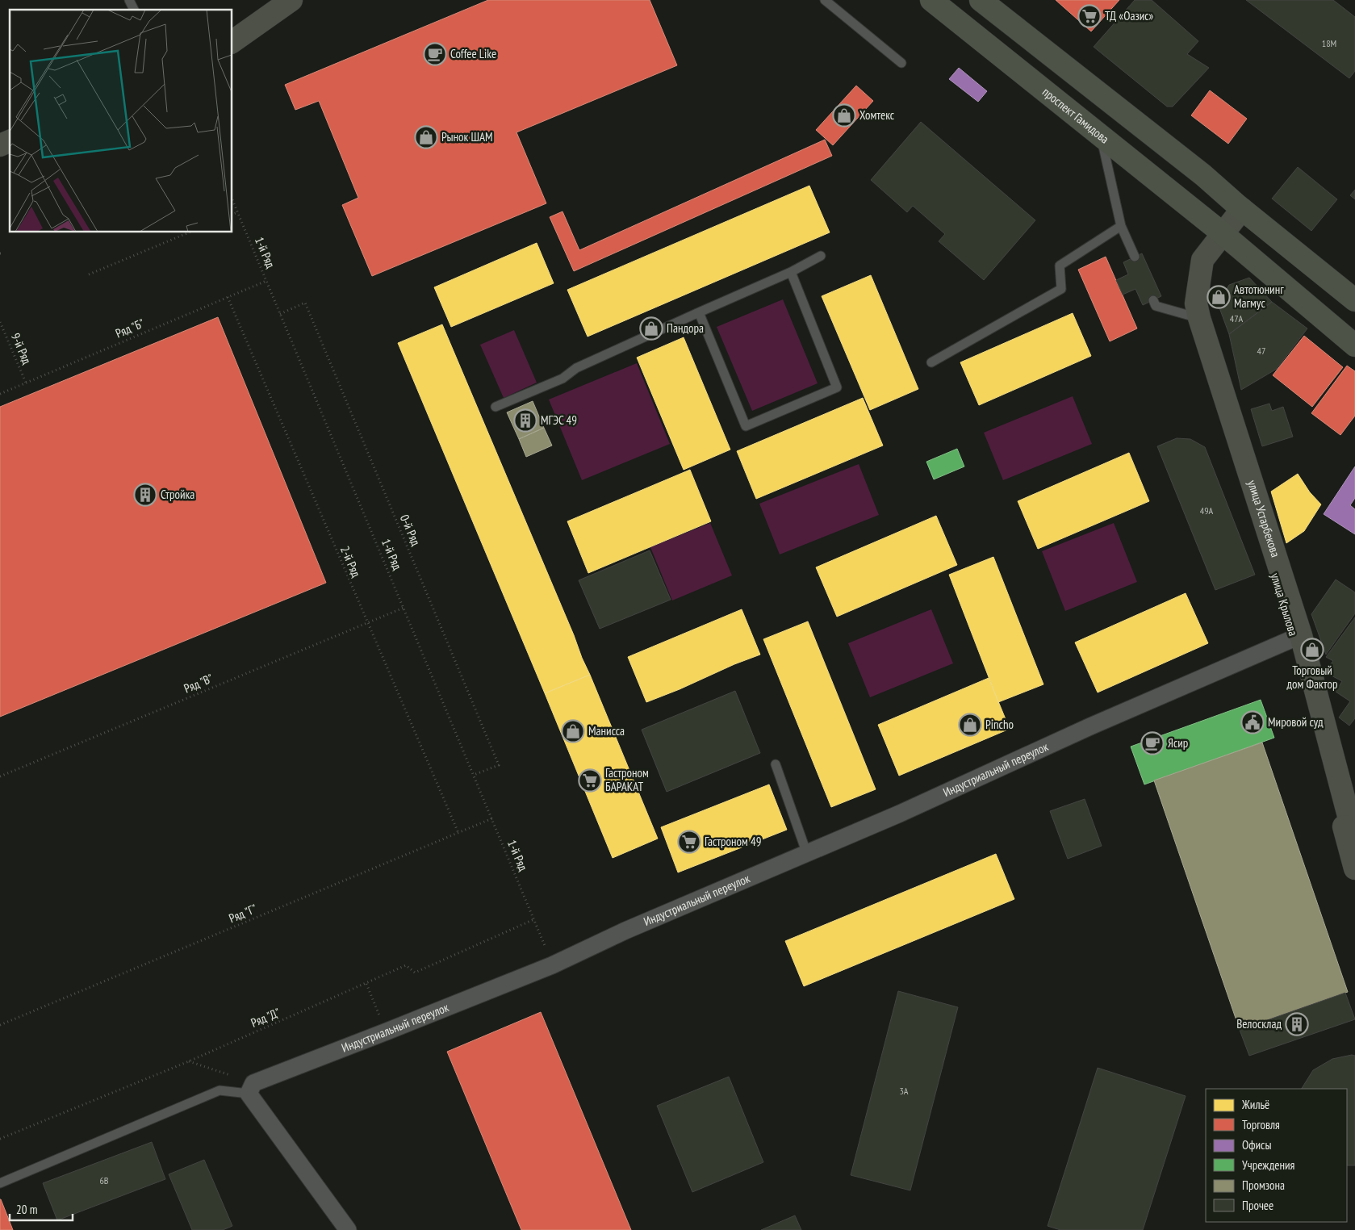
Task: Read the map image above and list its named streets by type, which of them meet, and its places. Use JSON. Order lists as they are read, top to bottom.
{
  "streets": {
    "main road": ["проспект Гамидова", "улица Крылова"],
    "street": ["Индустриальный переулок"],
    "path": [
      "1-й Ряд",
      "Ряд \"Б\"",
      "9-й Ряд",
      "0-й Ряд",
      "2-й Ряд",
      "Ряд \"В\"",
      "Ряд \"Г\"",
      "Ряд \"Д\""
    ]
  },
  "crossings": [
    ["проспект Гамидова", "улица Крылова"],
    ["1-й Ряд", "Ряд \"Б\""],
    ["1-й Ряд", "0-й Ряд"],
    ["1-й Ряд", "Ряд \"В\""],
    ["1-й Ряд", "Индустриальный переулок"],
    ["1-й Ряд", "Ряд \"Г\""],
    ["1-й Ряд", "Ряд \"Д\""],
    ["Ряд \"Б\"", "9-й Ряд"],
    ["Ряд \"Б\"", "2-й Ряд"],
    ["2-й Ряд", "Ряд \"В\""],
    ["2-й Ряд", "Ряд \"Г\""],
    ["улица Крылова", "Индустриальный переулок"]
  ],
  "places": {
    "supermarket": ["ТД «Оазис»", "Гастроном БАРАКАТ", "Гастроном 49"],
    "cafe": ["Coffee Like", "Ясир"],
    "shop": [
      "Хомтекс",
      "Рынок ШАМ",
      "Автотюнинг Магмус",
      "Пандора",
      "Торговый дом Фактор",
      "Pincho",
      "Манисса"
    ],
    "building": ["МГЭС 49", "Стройка", "Велосклад"],
    "public building": ["Мировой суд"]
  },
  "house_numbers": [
    "18М",
    "47А",
    "47",
    "49А",
    "3А",
    "6В"
  ],
  "legend": [
    "Жильё",
    "Торговля",
    "Офисы",
    "Учреждения",
    "Промзона",
    "Прочее"
  ],
  "scale_bar": "20 m"
}
